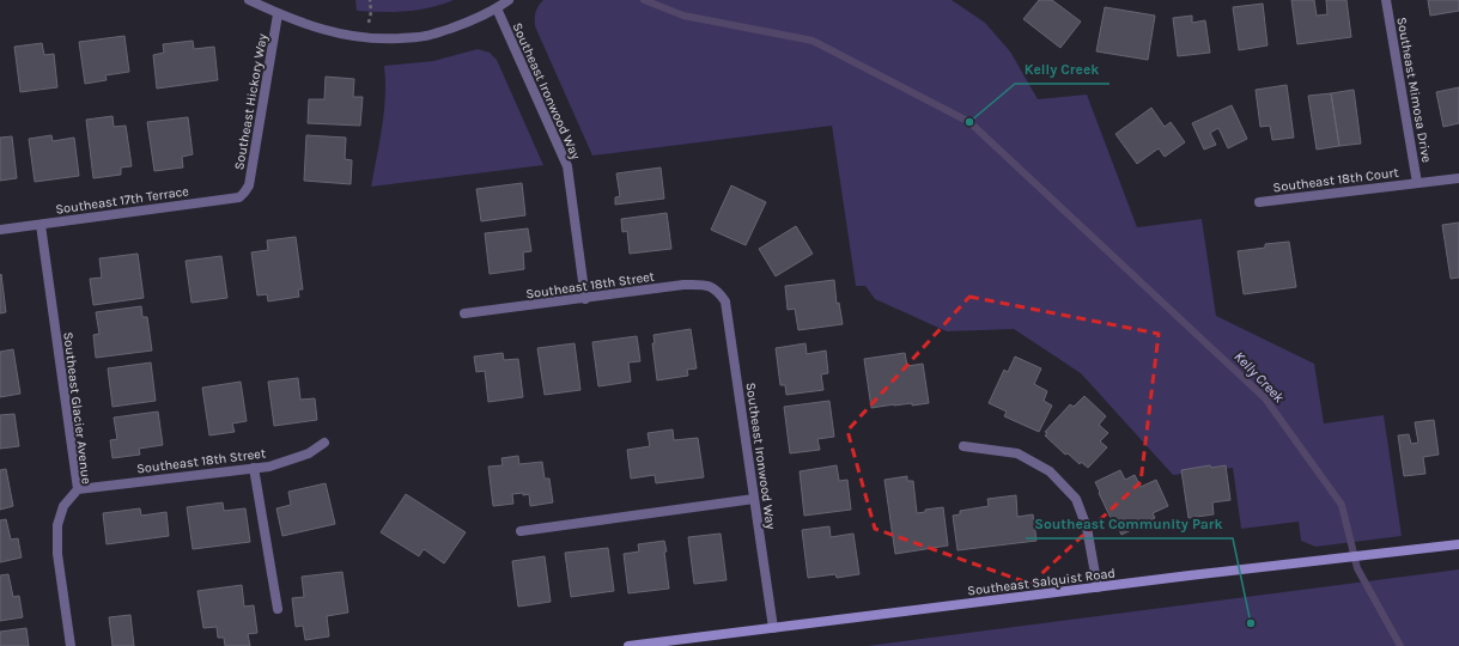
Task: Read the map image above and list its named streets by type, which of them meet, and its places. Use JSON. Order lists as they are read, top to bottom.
{
  "streets": {
    "street": [
      "Southeast Mimosa Drive",
      "Southeast Ironwood Way",
      "Southeast Hickory Way",
      "Southeast 18th Court",
      "Southeast 17th Terrace",
      "Southeast 18th Street",
      "Southeast Glacier Avenue",
      "Southeast Salquist Road"
    ]
  },
  "crossings": [
    ["Southeast Mimosa Drive", "Southeast 18th Court"],
    ["Southeast Ironwood Way", "Southeast 18th Street"],
    ["Southeast Ironwood Way", "Southeast Salquist Road"],
    ["Southeast Hickory Way", "Southeast 17th Terrace"],
    ["Southeast 17th Terrace", "Southeast Glacier Avenue"],
    ["Southeast 18th Street", "Southeast Glacier Avenue"]
  ],
  "water": ["Kelly Creek"],
  "places": ["Kelly Creek", "Southeast Community Park"]
}
